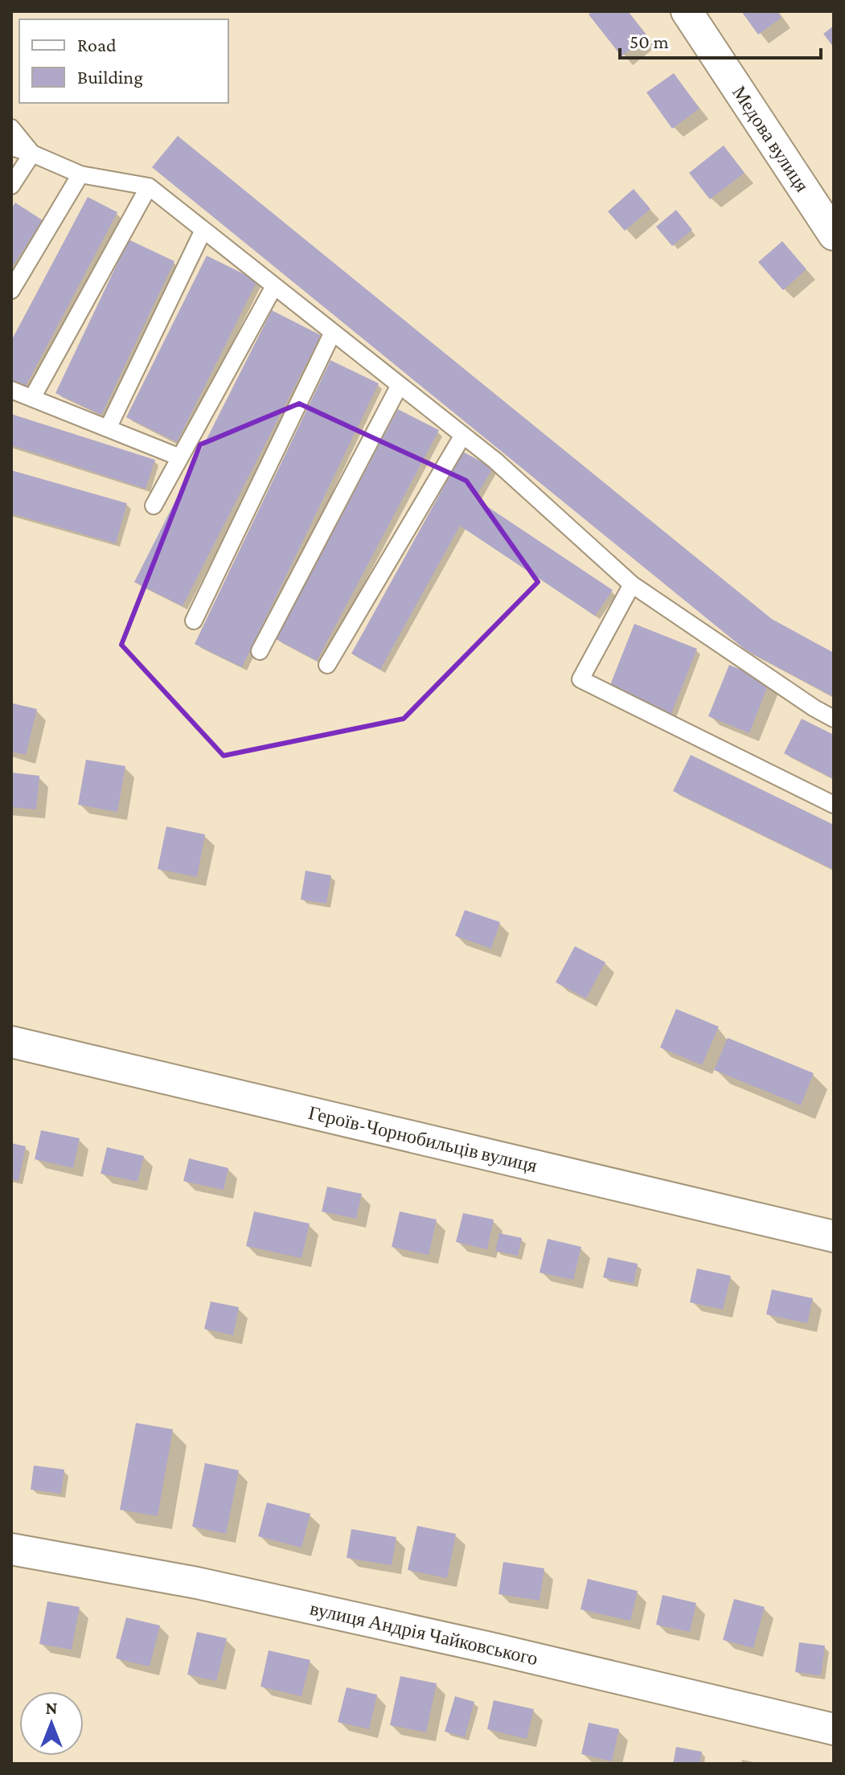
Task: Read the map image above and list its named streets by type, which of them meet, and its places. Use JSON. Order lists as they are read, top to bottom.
{
  "streets": {
    "street": ["Медова вулиця", "Героїв-Чорнобильців вулиця", "вулиця Андрія Чайковського"]
  },
  "legend": ["Road", "Building"],
  "scale_bar": "50 m",
  "north": "top"
}
